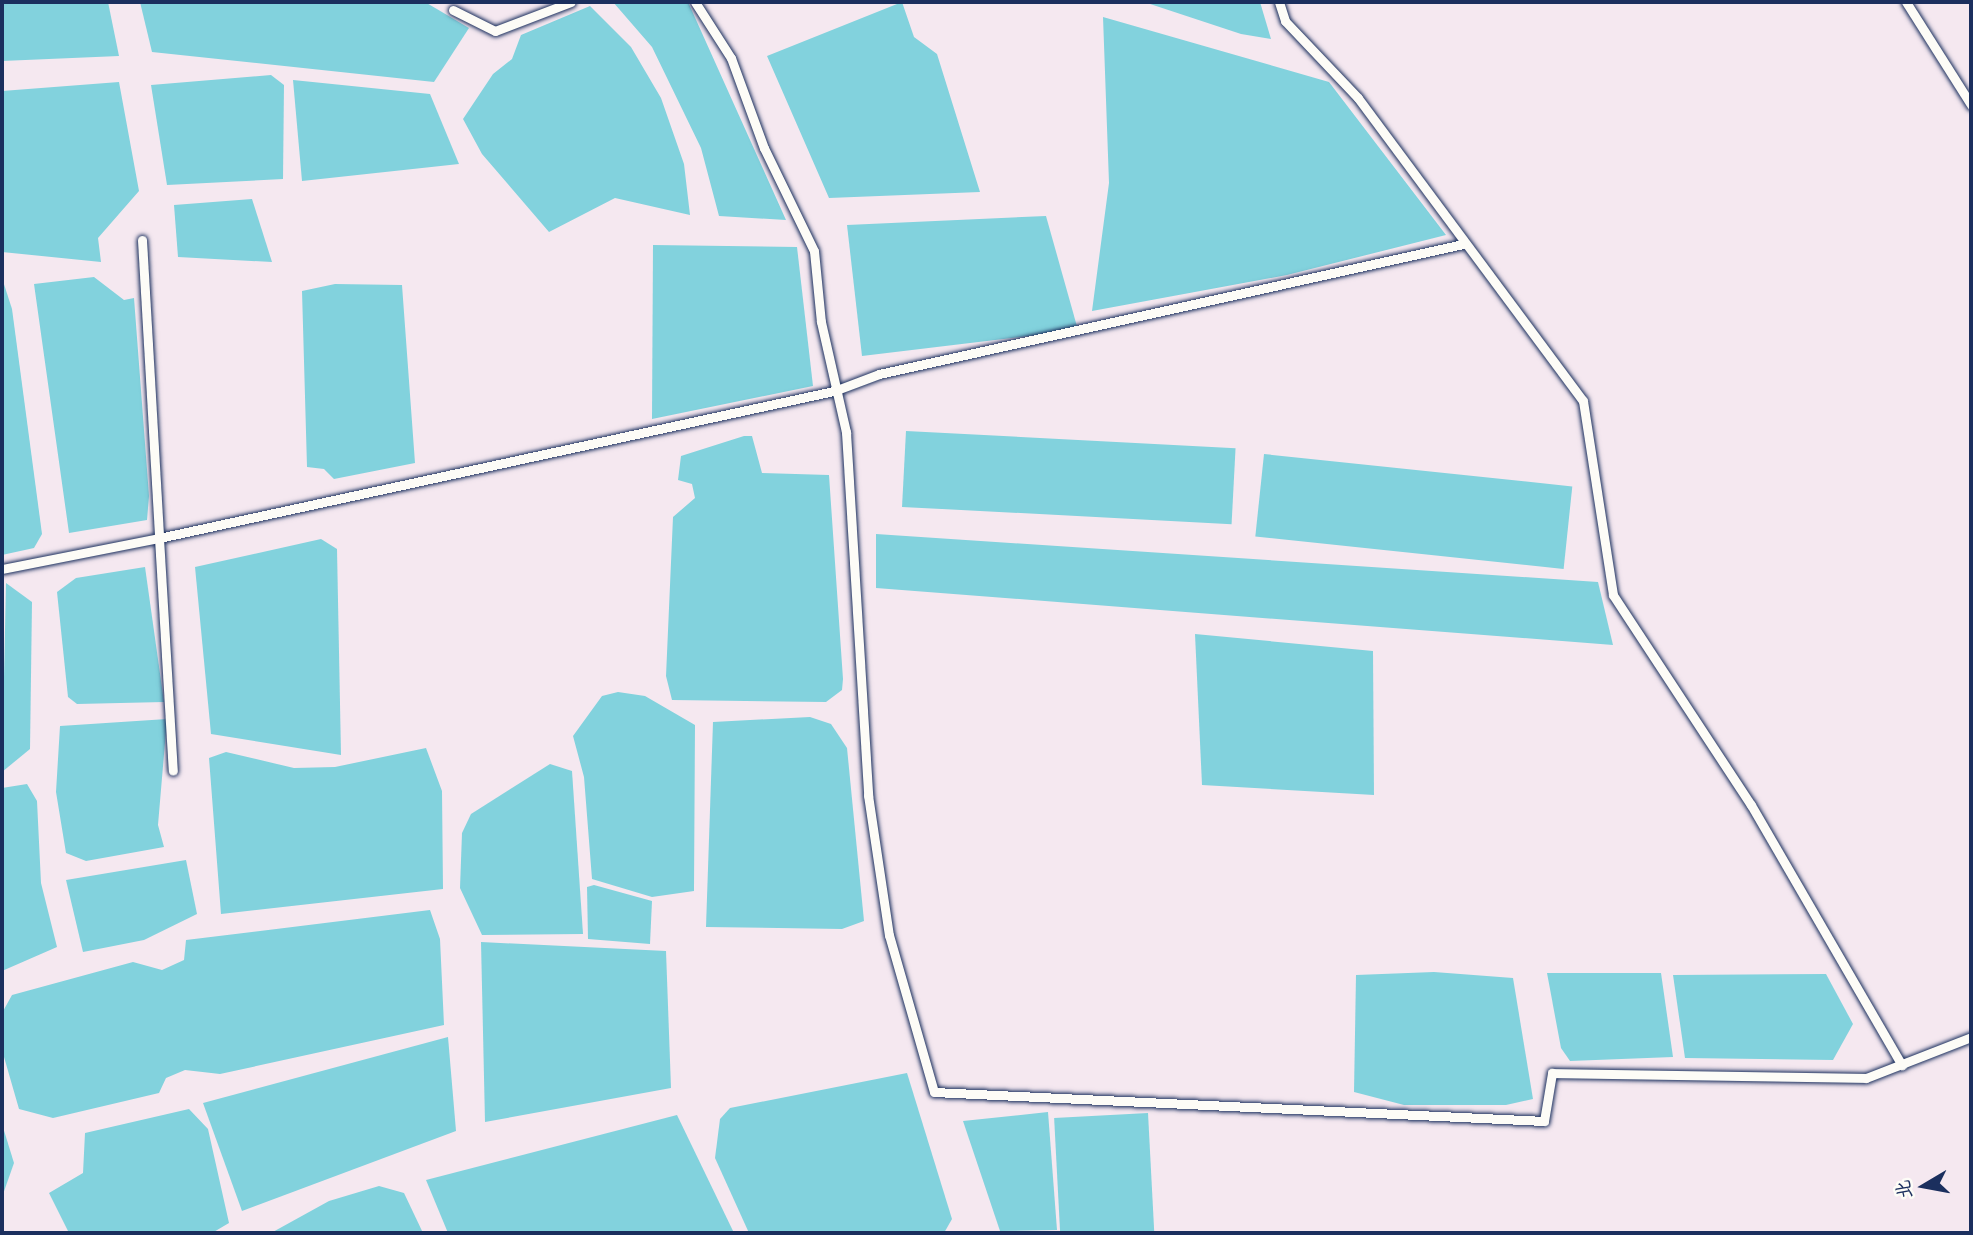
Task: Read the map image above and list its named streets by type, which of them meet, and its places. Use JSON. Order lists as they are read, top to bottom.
{
  "north": "left"
}
